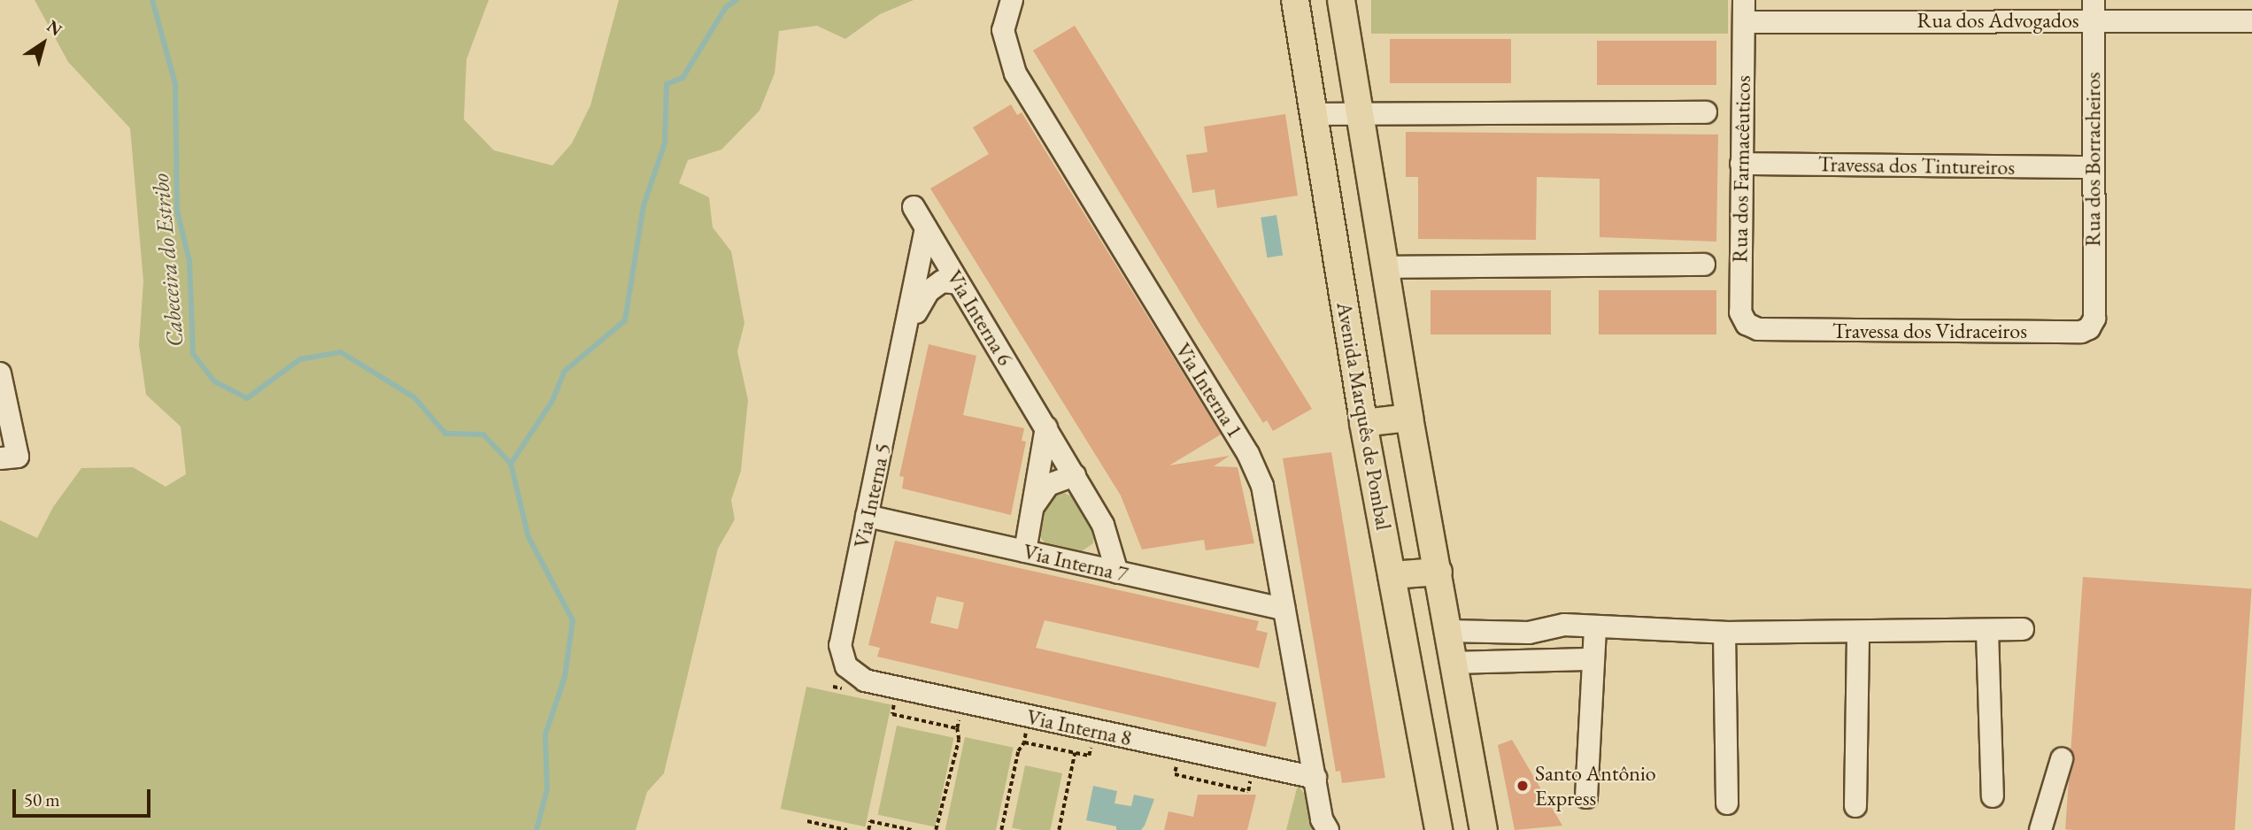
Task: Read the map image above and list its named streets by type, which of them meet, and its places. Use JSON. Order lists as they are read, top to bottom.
{
  "streets": {
    "main road": ["Avenida Marquês de Pombal"],
    "street": [
      "Rua dos Advogados",
      "Rua dos Borracheiros",
      "Travessa dos Tintureiros",
      "Rua dos Farmacêuticos",
      "Via Interna 6",
      "Travessa dos Vidraceiros",
      "Via Interna 1",
      "Via Interna 5",
      "Via Interna 7",
      "Via Interna 8"
    ]
  },
  "crossings": [
    ["Rua dos Advogados", "Rua dos Borracheiros"],
    ["Rua dos Advogados", "Rua dos Farmacêuticos"],
    ["Rua dos Borracheiros", "Travessa dos Tintureiros"],
    ["Rua dos Borracheiros", "Travessa dos Vidraceiros"],
    ["Travessa dos Tintureiros", "Rua dos Farmacêuticos"],
    ["Rua dos Farmacêuticos", "Travessa dos Vidraceiros"],
    ["Via Interna 6", "Via Interna 5"],
    ["Via Interna 6", "Via Interna 7"],
    ["Via Interna 1", "Via Interna 7"],
    ["Via Interna 1", "Via Interna 8"],
    ["Via Interna 5", "Via Interna 7"],
    ["Via Interna 5", "Via Interna 8"]
  ],
  "water": ["Cabeceira do Estribo"],
  "places": ["Santo Antônio Express"],
  "scale_bar": "50 m",
  "north": "top right"
}
